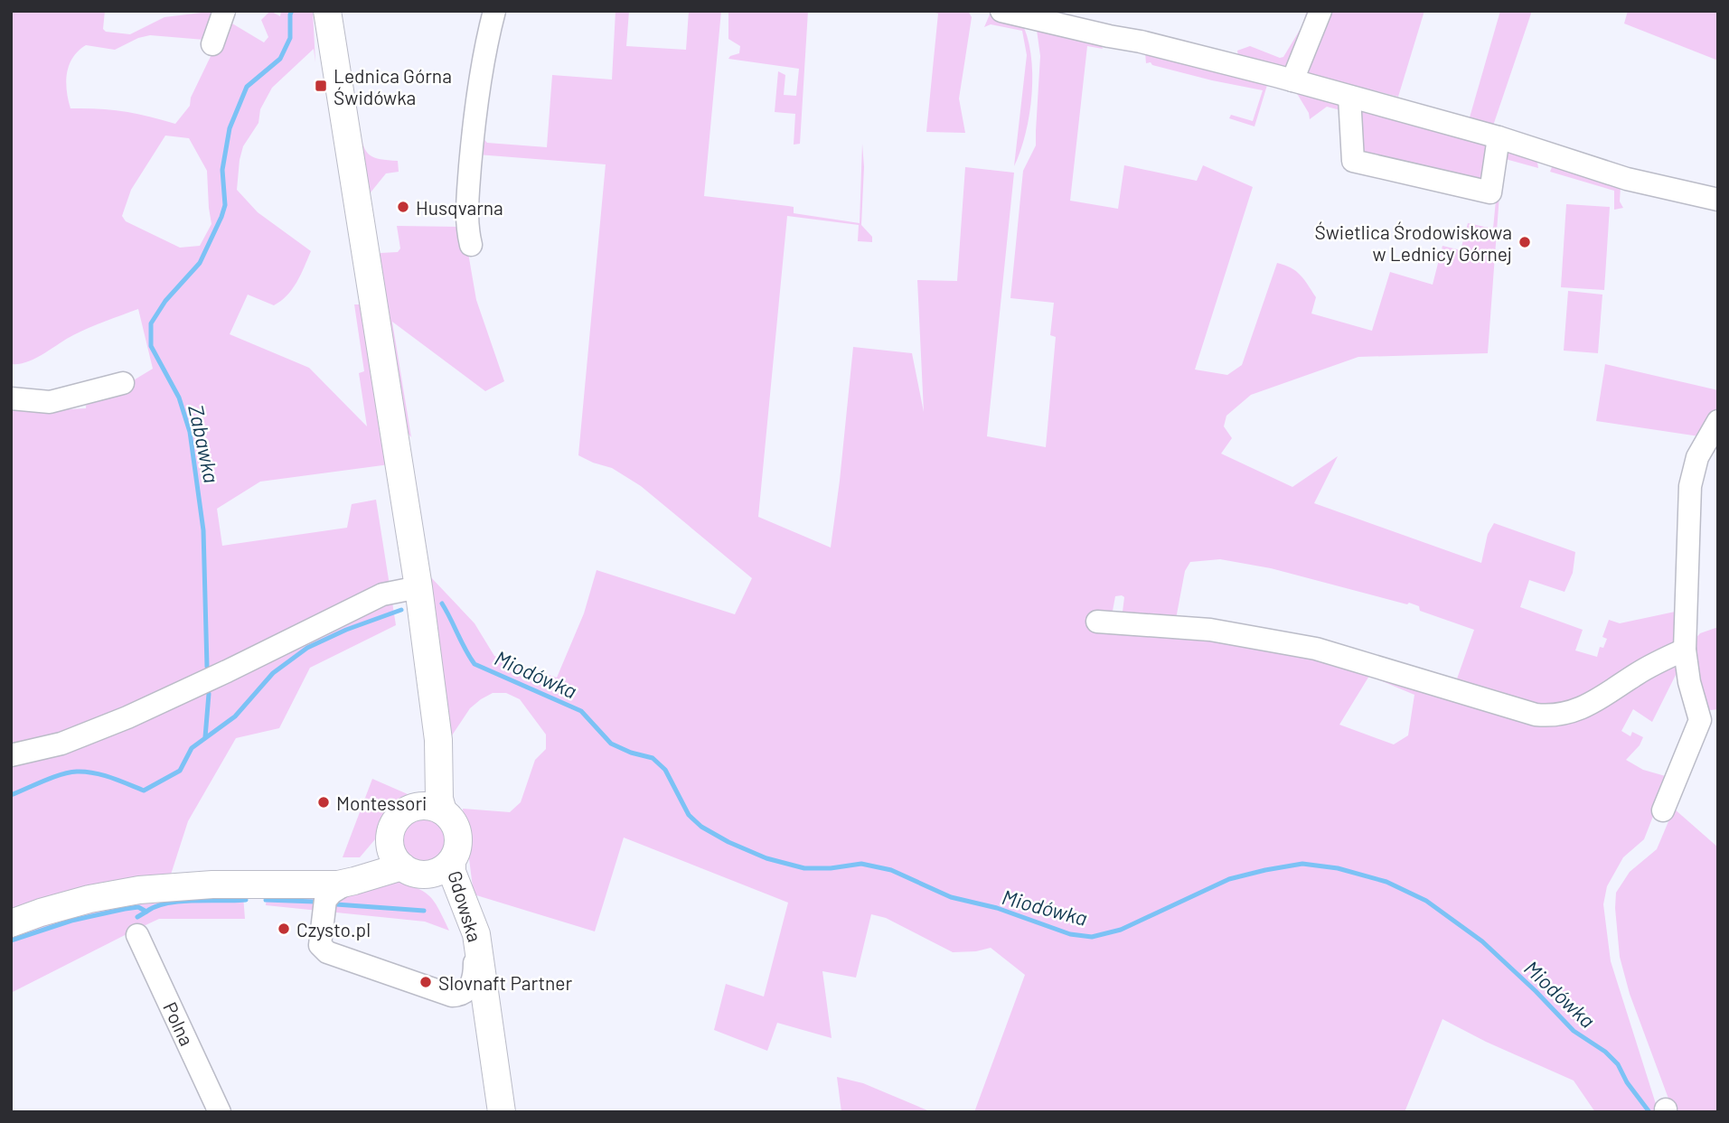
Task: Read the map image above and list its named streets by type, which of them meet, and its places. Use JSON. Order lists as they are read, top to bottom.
{
  "streets": {
    "main road": ["Gdowska"],
    "street": ["Polna"]
  },
  "water": ["Zabawka", "Miodówka"],
  "places": {
    "transit": ["Lednica Górna Świdówka"],
    "other": [
      "Husqvarna",
      "Świetlica Środowiskowa w Lednicy Górnej",
      "Montessori",
      "Czysto.pl",
      "Slovnaft Partner"
    ]
  }
}
